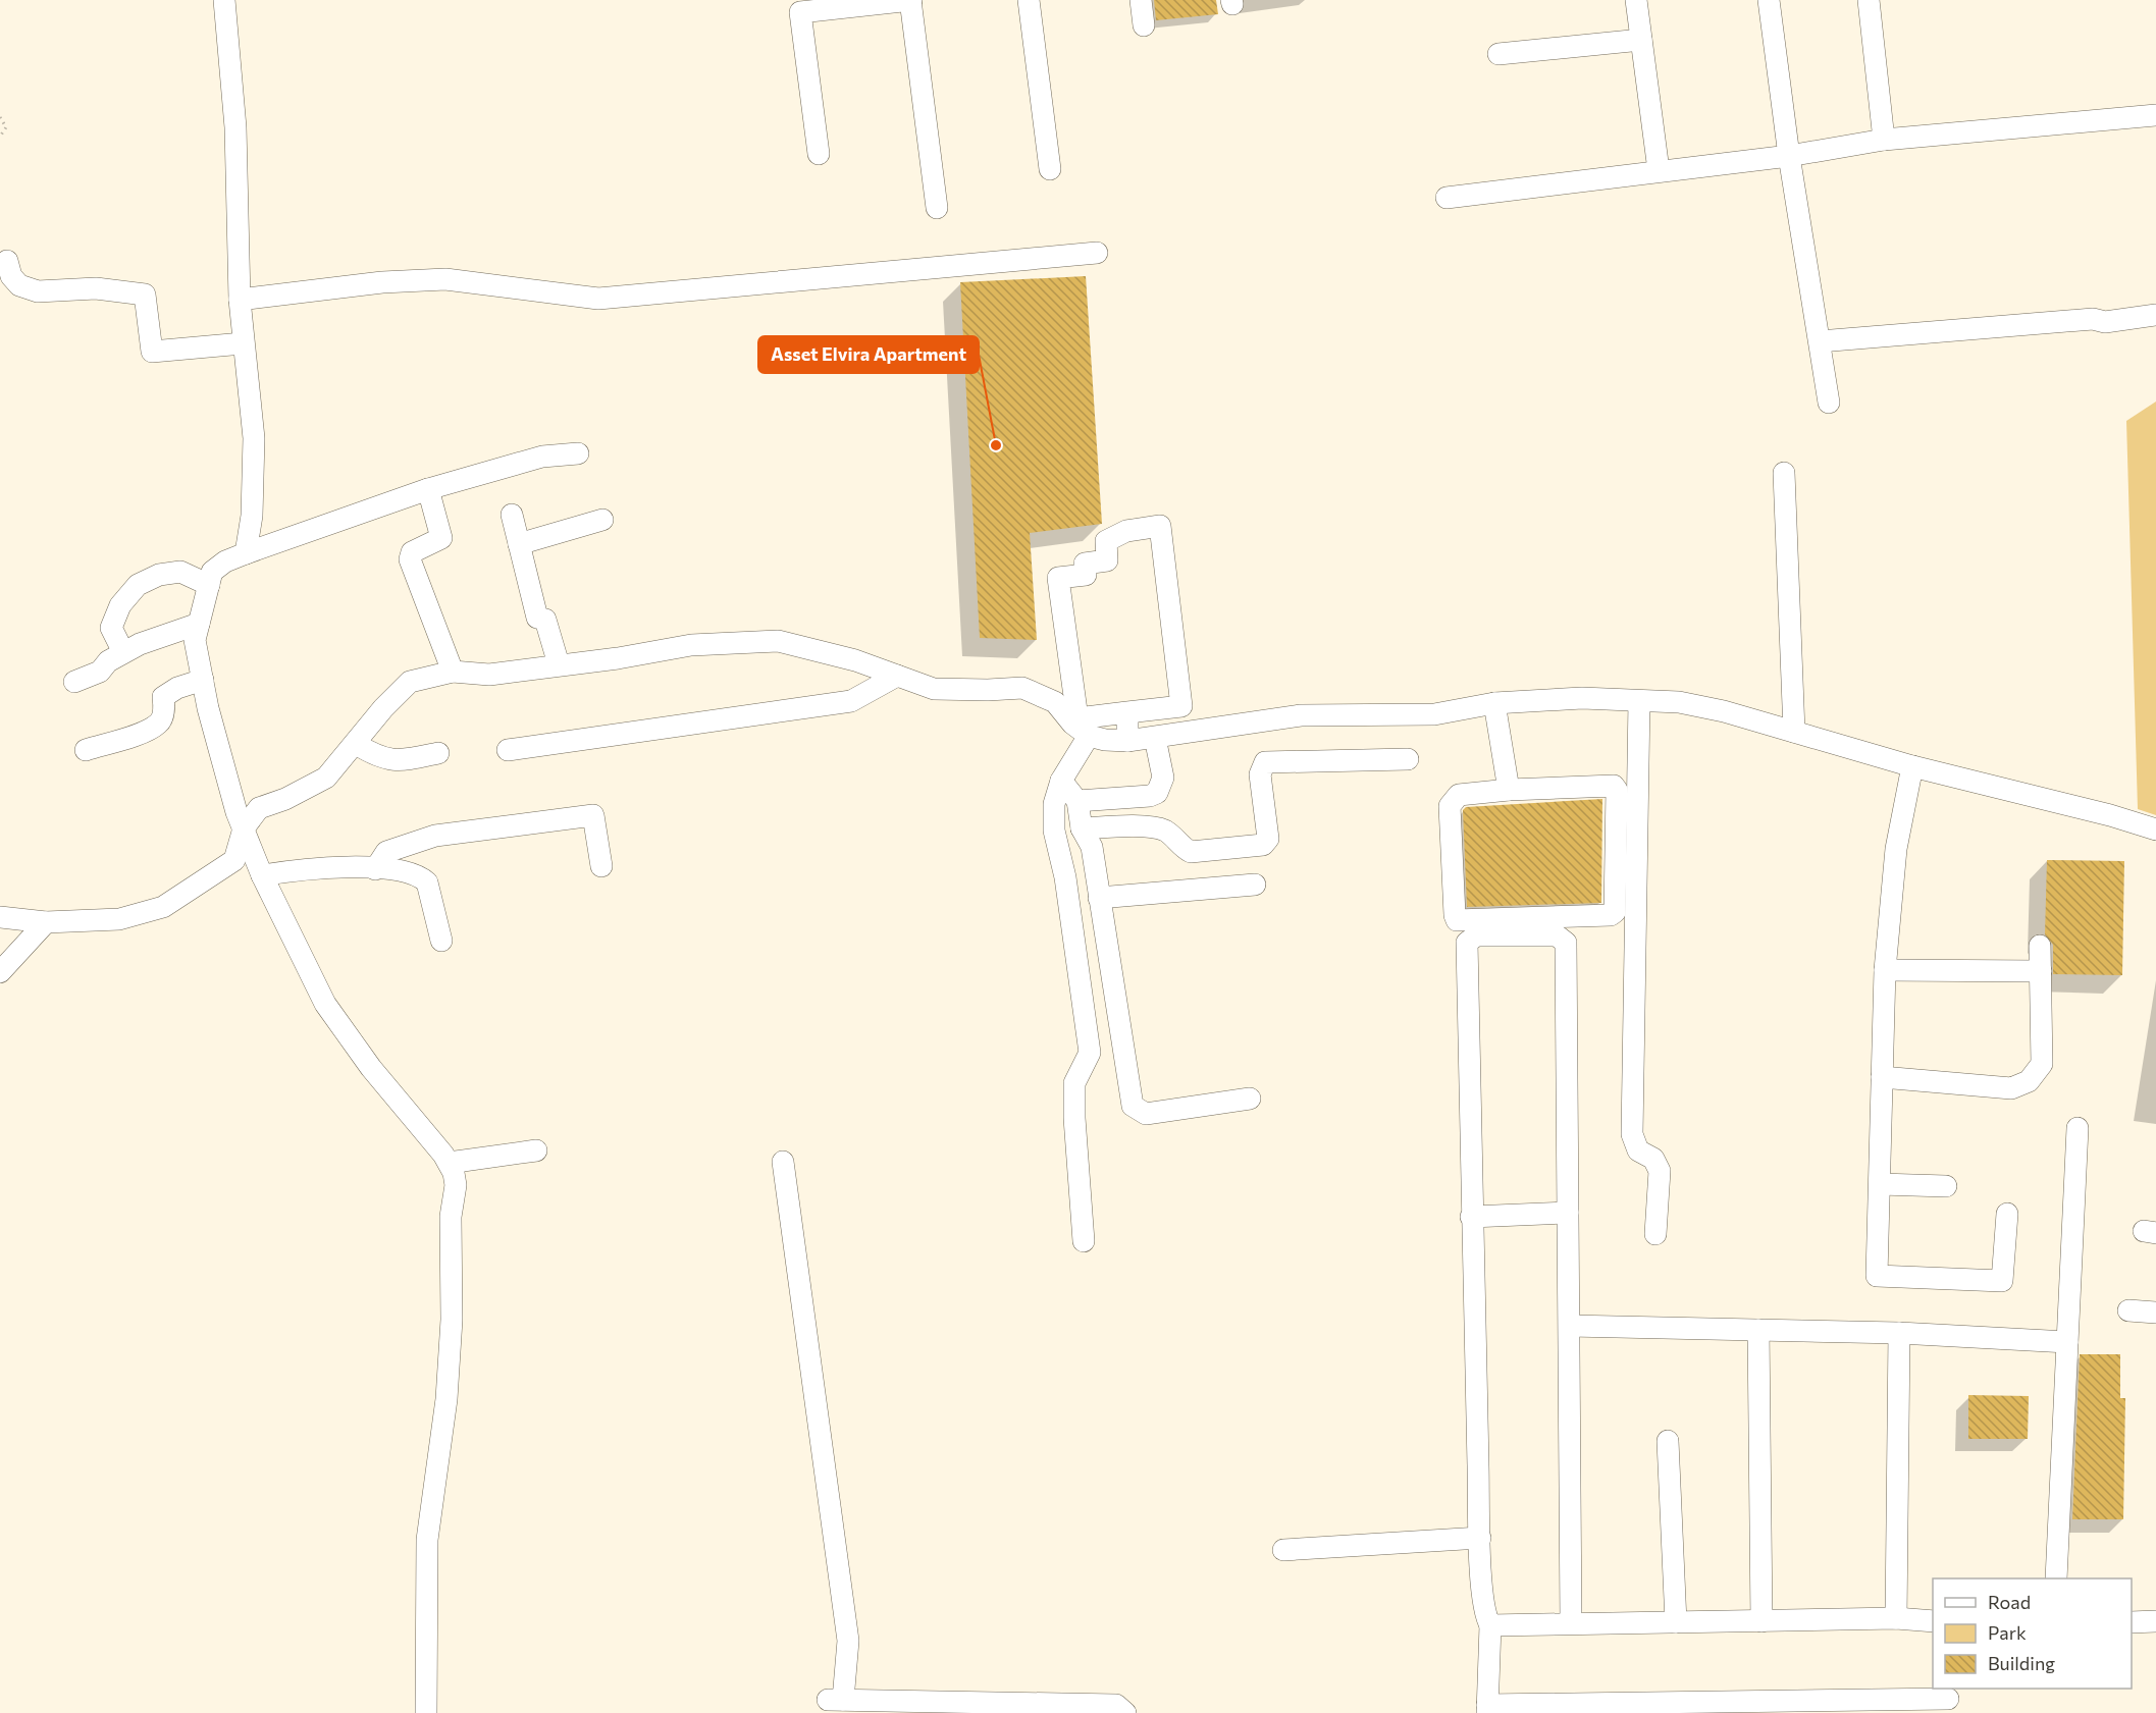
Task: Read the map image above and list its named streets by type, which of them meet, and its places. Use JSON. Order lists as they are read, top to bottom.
{
  "places": ["Asset Elvira Apartment"],
  "legend": ["Road", "Park", "Building"]
}
